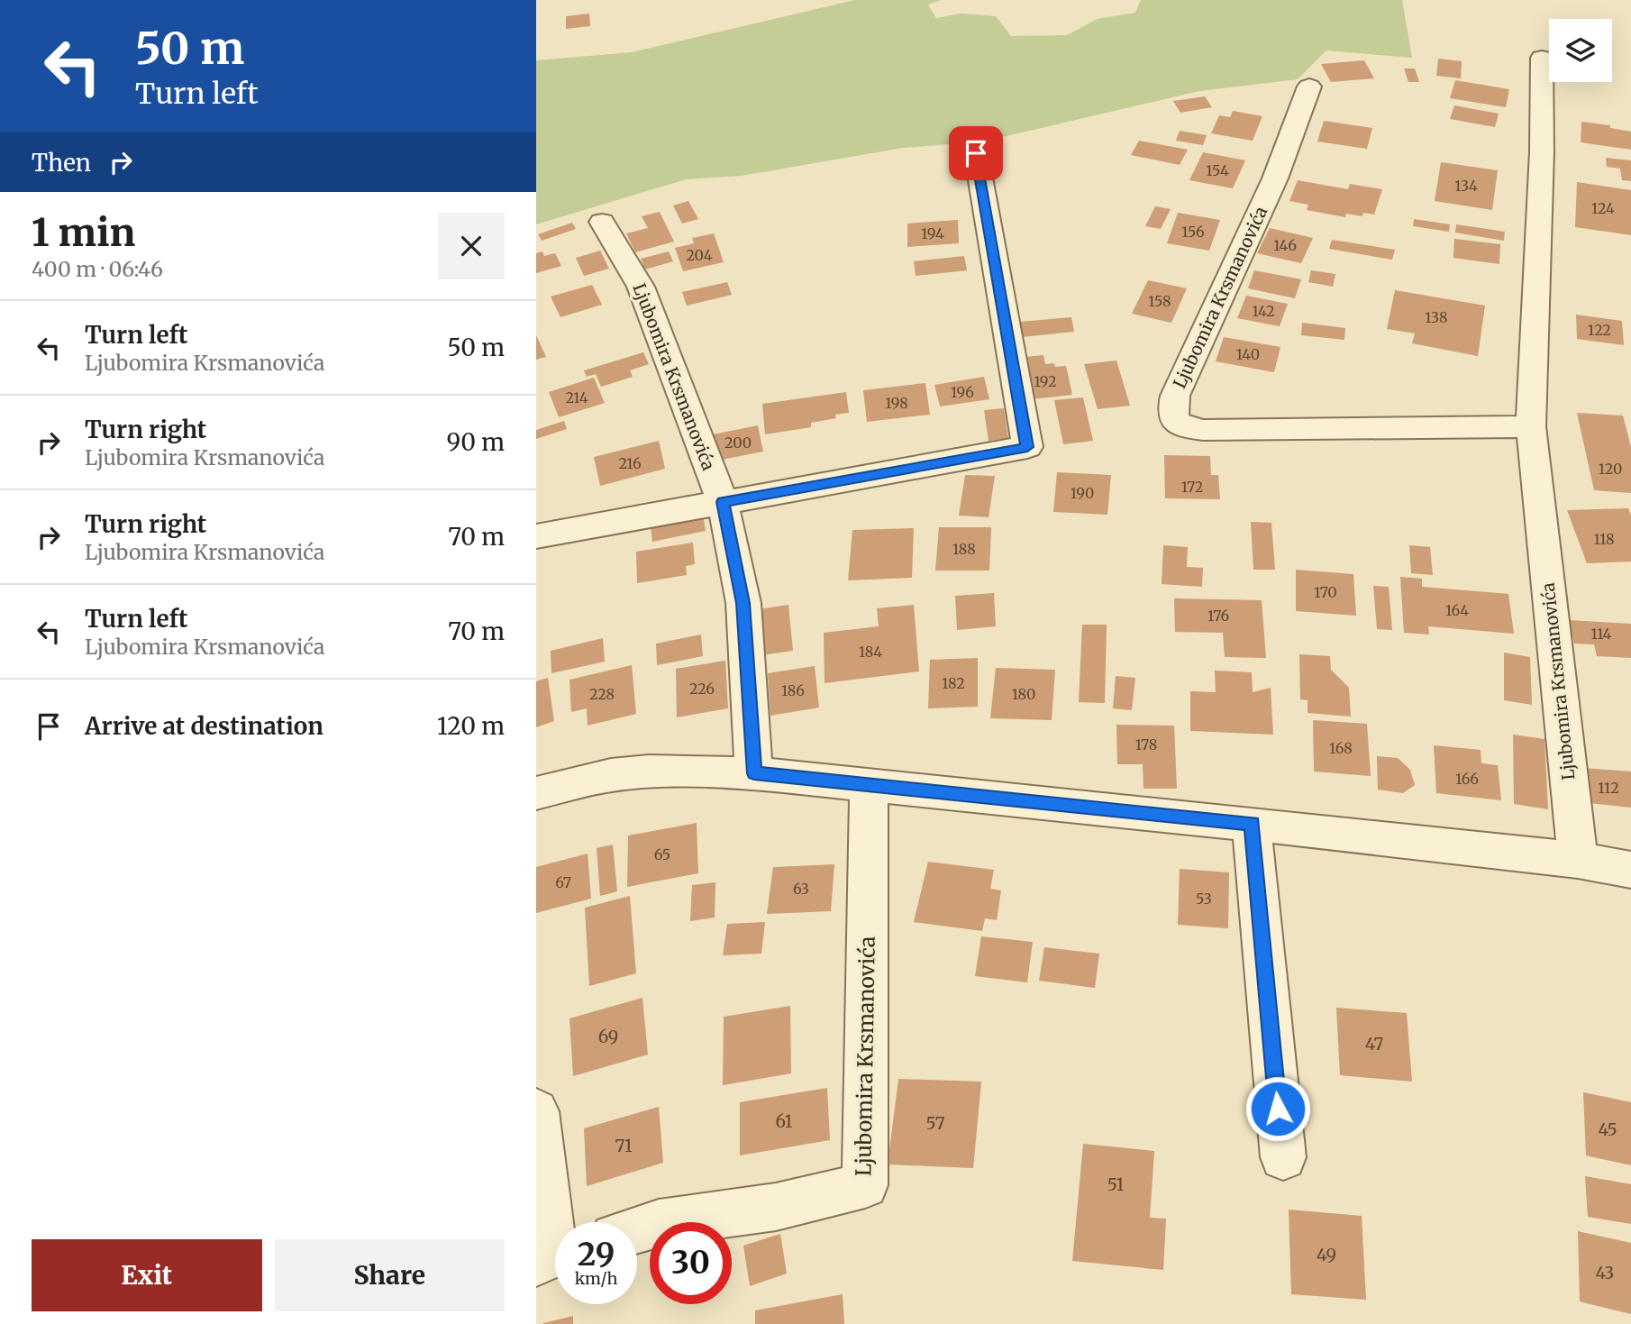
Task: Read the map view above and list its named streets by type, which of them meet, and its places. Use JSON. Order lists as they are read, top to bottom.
{
  "streets": {
    "street": ["Ljubomira Krsmanovića"]
  },
  "house_numbers": [
    "154",
    "134",
    "124",
    "156",
    "194",
    "146",
    "204",
    "158",
    "142",
    "138",
    "122",
    "140",
    "192",
    "196",
    "214",
    "198",
    "200",
    "216",
    "120",
    "172",
    "190",
    "118",
    "188",
    "170",
    "164",
    "176",
    "114",
    "184",
    "182",
    "226",
    "186",
    "228",
    "180",
    "178",
    "168",
    "166",
    "112",
    "65",
    "67",
    "63",
    "53",
    "69",
    "47",
    "61",
    "57",
    "45",
    "71",
    "51",
    "49",
    "43"
  ],
  "page": {
    "turn": ["50 m", "Turn left"],
    "then": "Then",
    "heading": ["1 min", "400 m · 06:46"],
    "list": [
      {
        "name": "Turn left",
        "note": "Ljubomira Krsmanovića",
        "value": "50 m"
      },
      {
        "name": "Turn right",
        "note": "Ljubomira Krsmanovića",
        "value": "90 m"
      },
      {
        "name": "Turn right",
        "note": "Ljubomira Krsmanovića",
        "value": "70 m"
      },
      {
        "name": "Turn left",
        "note": "Ljubomira Krsmanovića",
        "value": "70 m"
      },
      {
        "name": "Arrive at destination",
        "value": "120 m"
      }
    ],
    "speed": "29 km/h",
    "limit": "30",
    "buttons": ["Exit", "Share"]
  }
}
